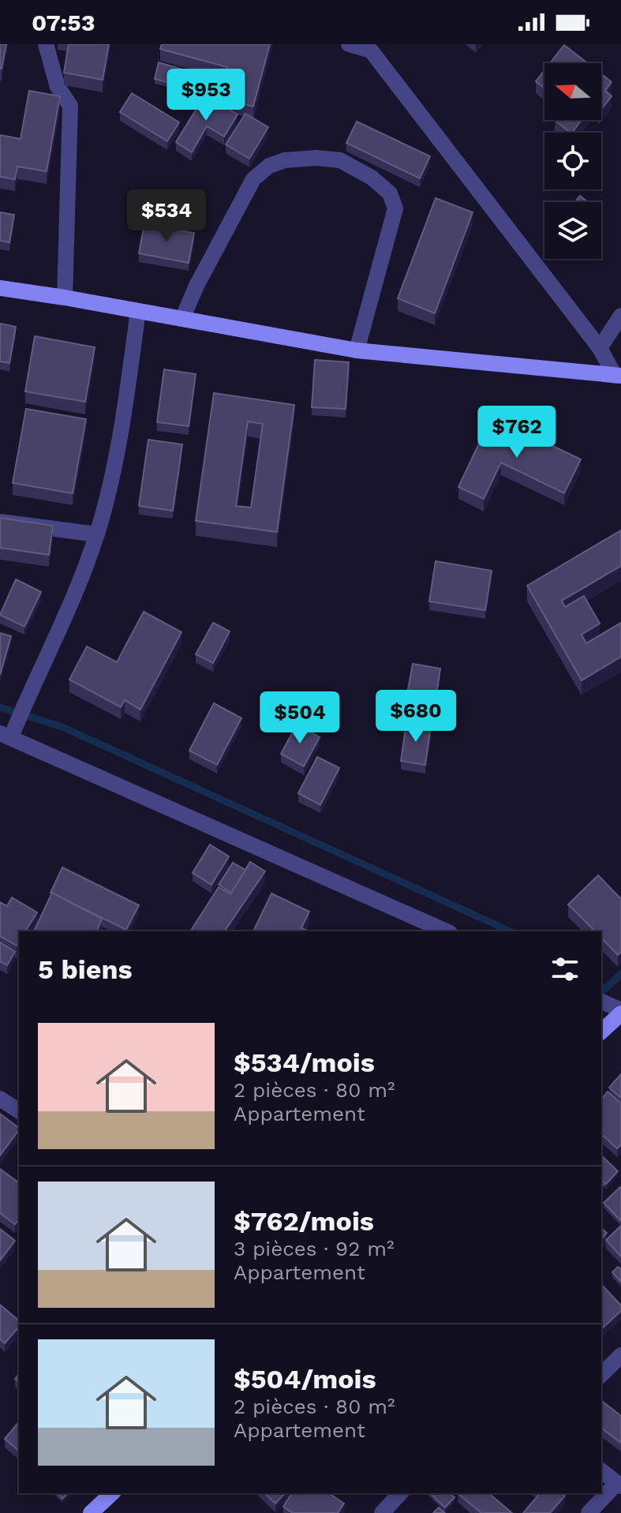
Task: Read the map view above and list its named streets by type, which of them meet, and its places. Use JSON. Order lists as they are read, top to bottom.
{
  "north": "left",
  "page": {
    "status": "07:53",
    "price": [
      "$953",
      "$534",
      "$762",
      "$680",
      "$504"
    ],
    "heading": "5 biens",
    "list": [
      {
        "name": "$534/mois",
        "note": "2 pièces · 80 m² · Appartement"
      },
      {
        "name": "$762/mois",
        "note": "3 pièces · 92 m² · Appartement"
      },
      {
        "name": "$504/mois",
        "note": "2 pièces · 80 m² · Appartement"
      }
    ]
  }
}
